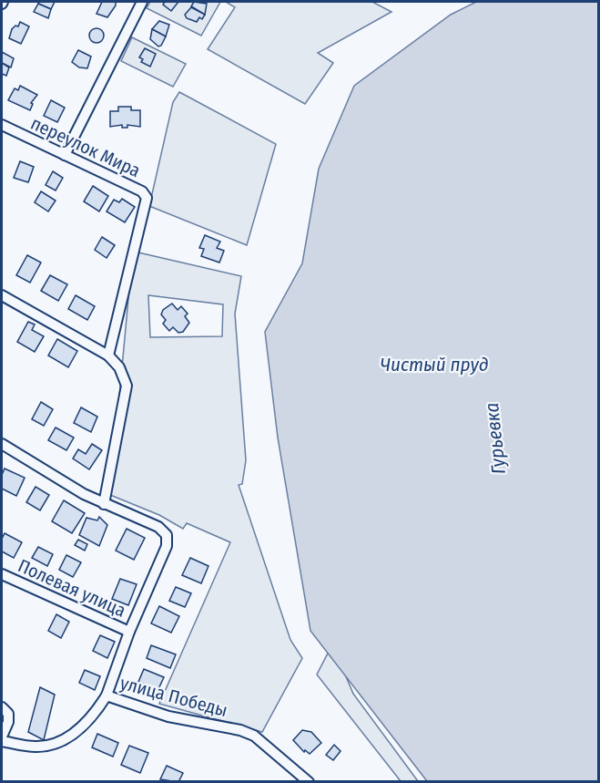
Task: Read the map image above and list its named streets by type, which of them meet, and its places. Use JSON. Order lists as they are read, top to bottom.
{
  "streets": {
    "street": ["переулок Мира", "Полевая улица", "улица Победы"]
  },
  "water": ["Чистый пруд", "Гурьевка"]
}
